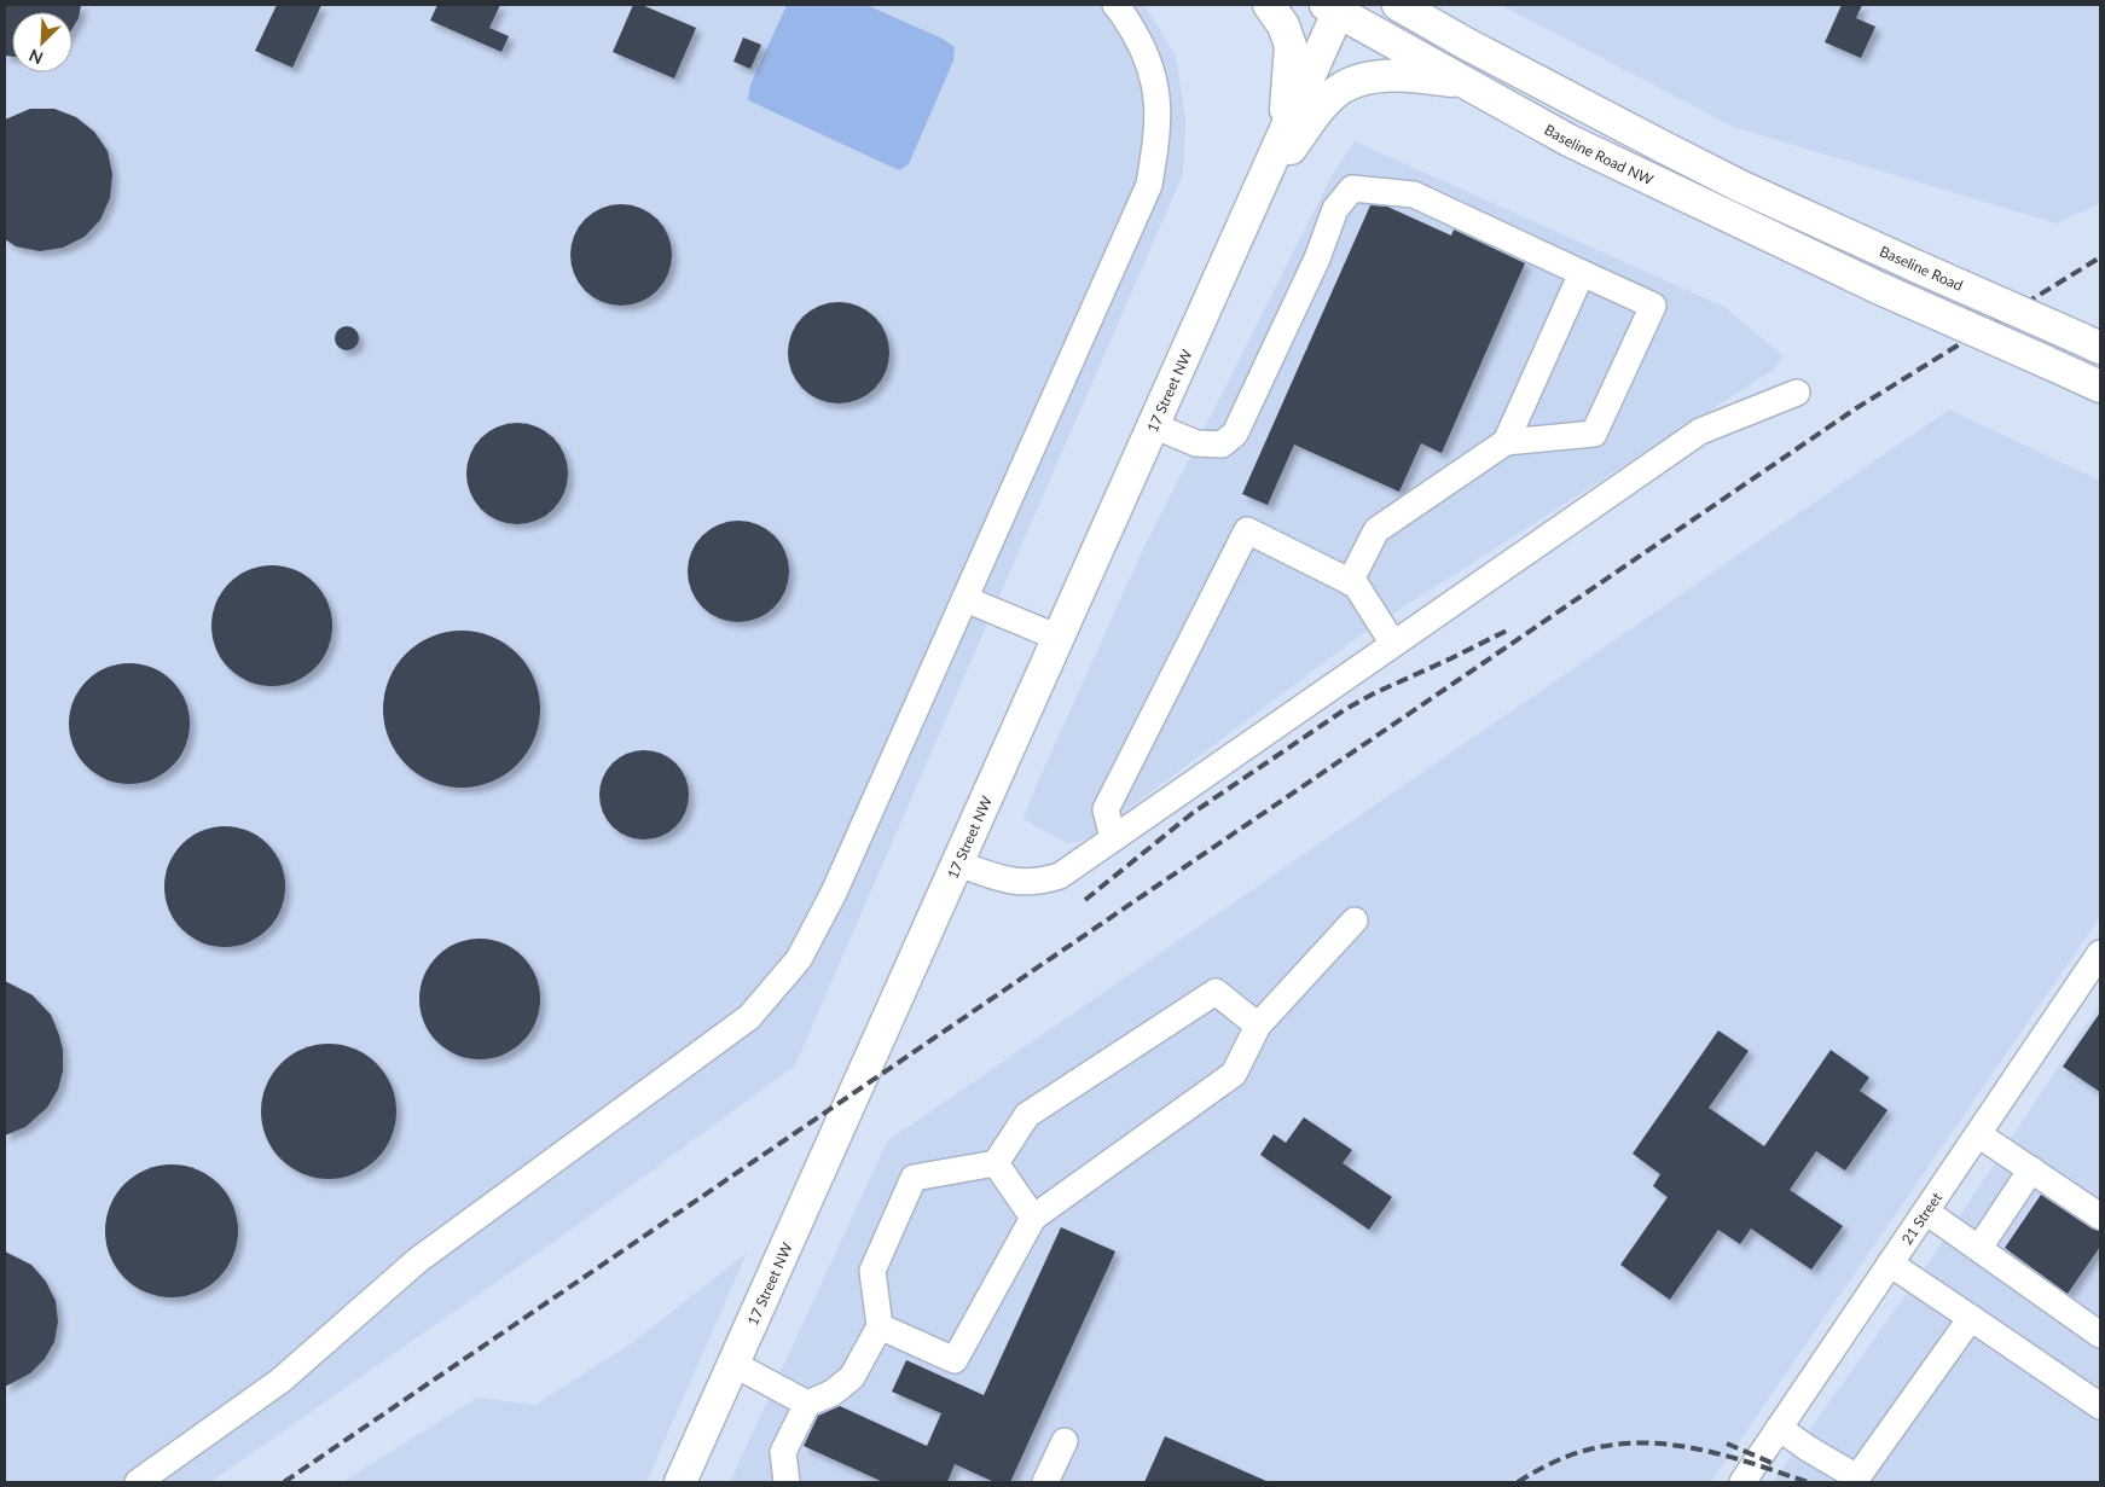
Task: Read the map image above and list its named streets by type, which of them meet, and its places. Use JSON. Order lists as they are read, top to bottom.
{
  "streets": {
    "main road": ["Baseline Road NW", "Baseline Road", "17 Street NW"],
    "street": ["21 Street"]
  },
  "north": "bottom left"
}
